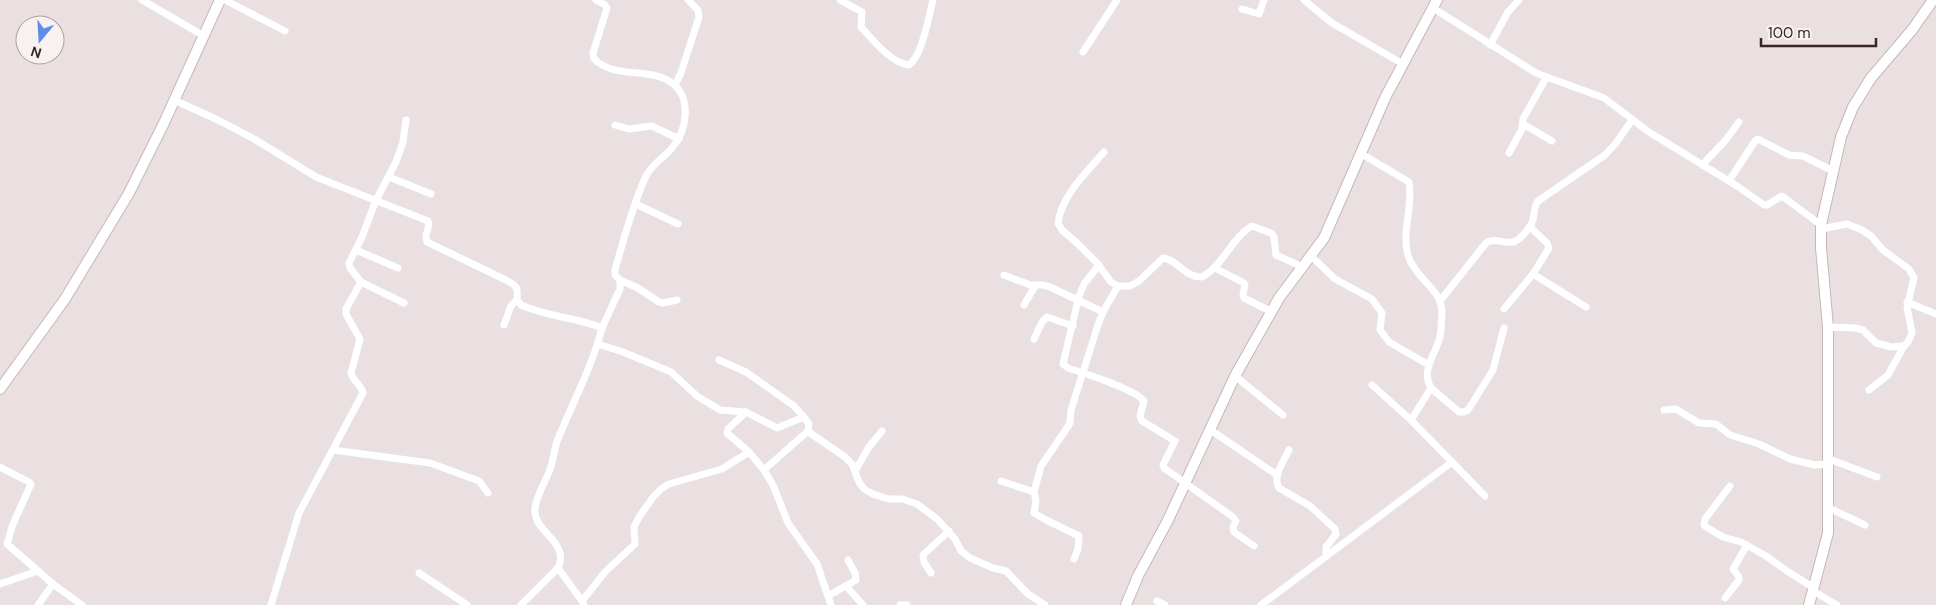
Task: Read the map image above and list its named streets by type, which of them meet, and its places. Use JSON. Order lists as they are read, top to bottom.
{
  "scale_bar": "100 m",
  "north": "bottom"
}
